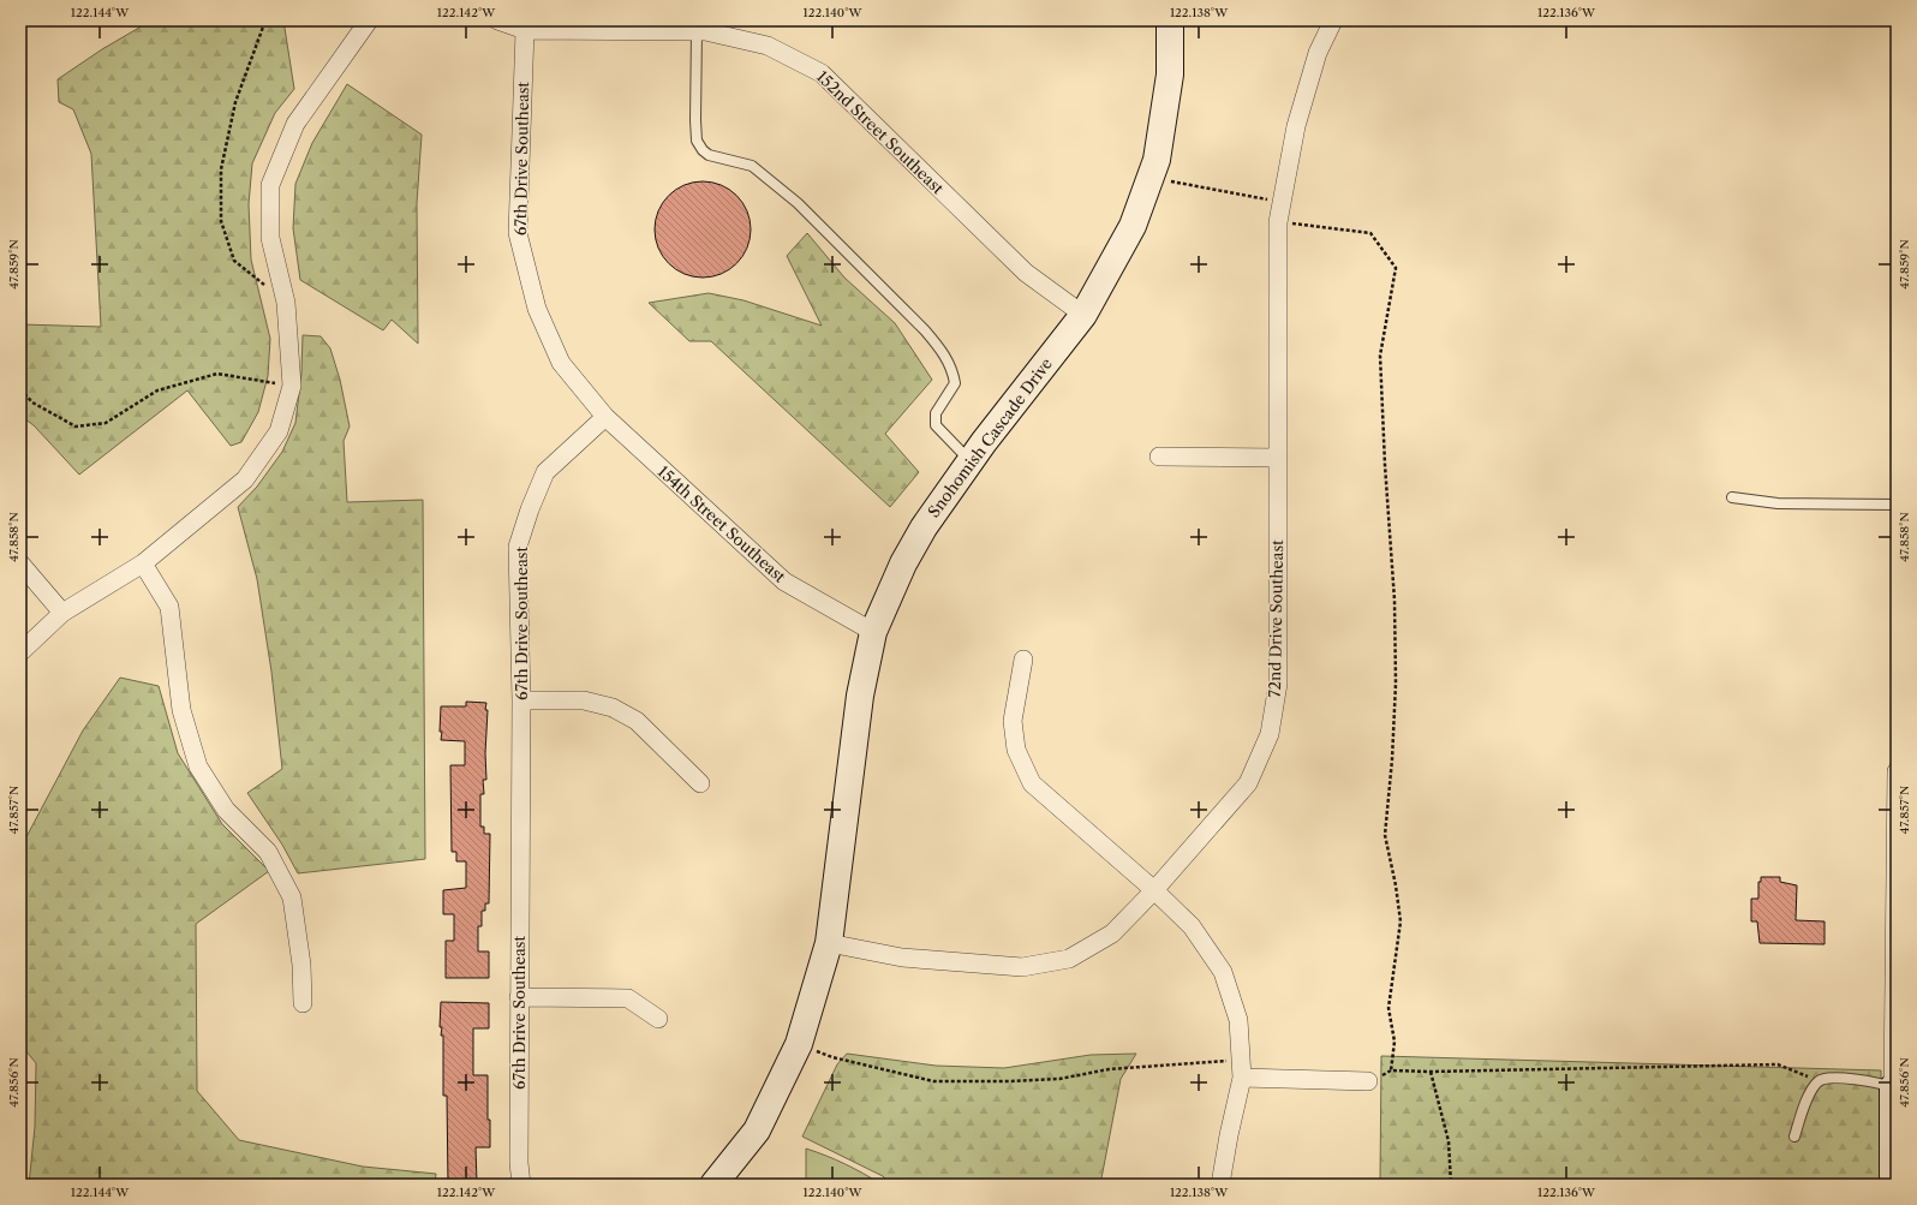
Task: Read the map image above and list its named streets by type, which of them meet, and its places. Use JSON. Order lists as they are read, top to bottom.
{
  "streets": {
    "street": [
      "152nd Street Southeast",
      "67th Drive Southeast",
      "Snohomish Cascade Drive",
      "154th Street Southeast",
      "72nd Drive Southeast"
    ]
  },
  "crossings": [
    ["152nd Street Southeast", "67th Drive Southeast"],
    ["152nd Street Southeast", "Snohomish Cascade Drive"],
    ["67th Drive Southeast", "154th Street Southeast"],
    ["Snohomish Cascade Drive", "154th Street Southeast"],
    ["Snohomish Cascade Drive", "72nd Drive Southeast"]
  ],
  "coordinates": [
    "122.144°W",
    "122.142°W",
    "122.140°W",
    "122.138°W",
    "122.136°W",
    "47.859°N",
    "47.858°N",
    "47.857°N",
    "47.856°N"
  ]
}
